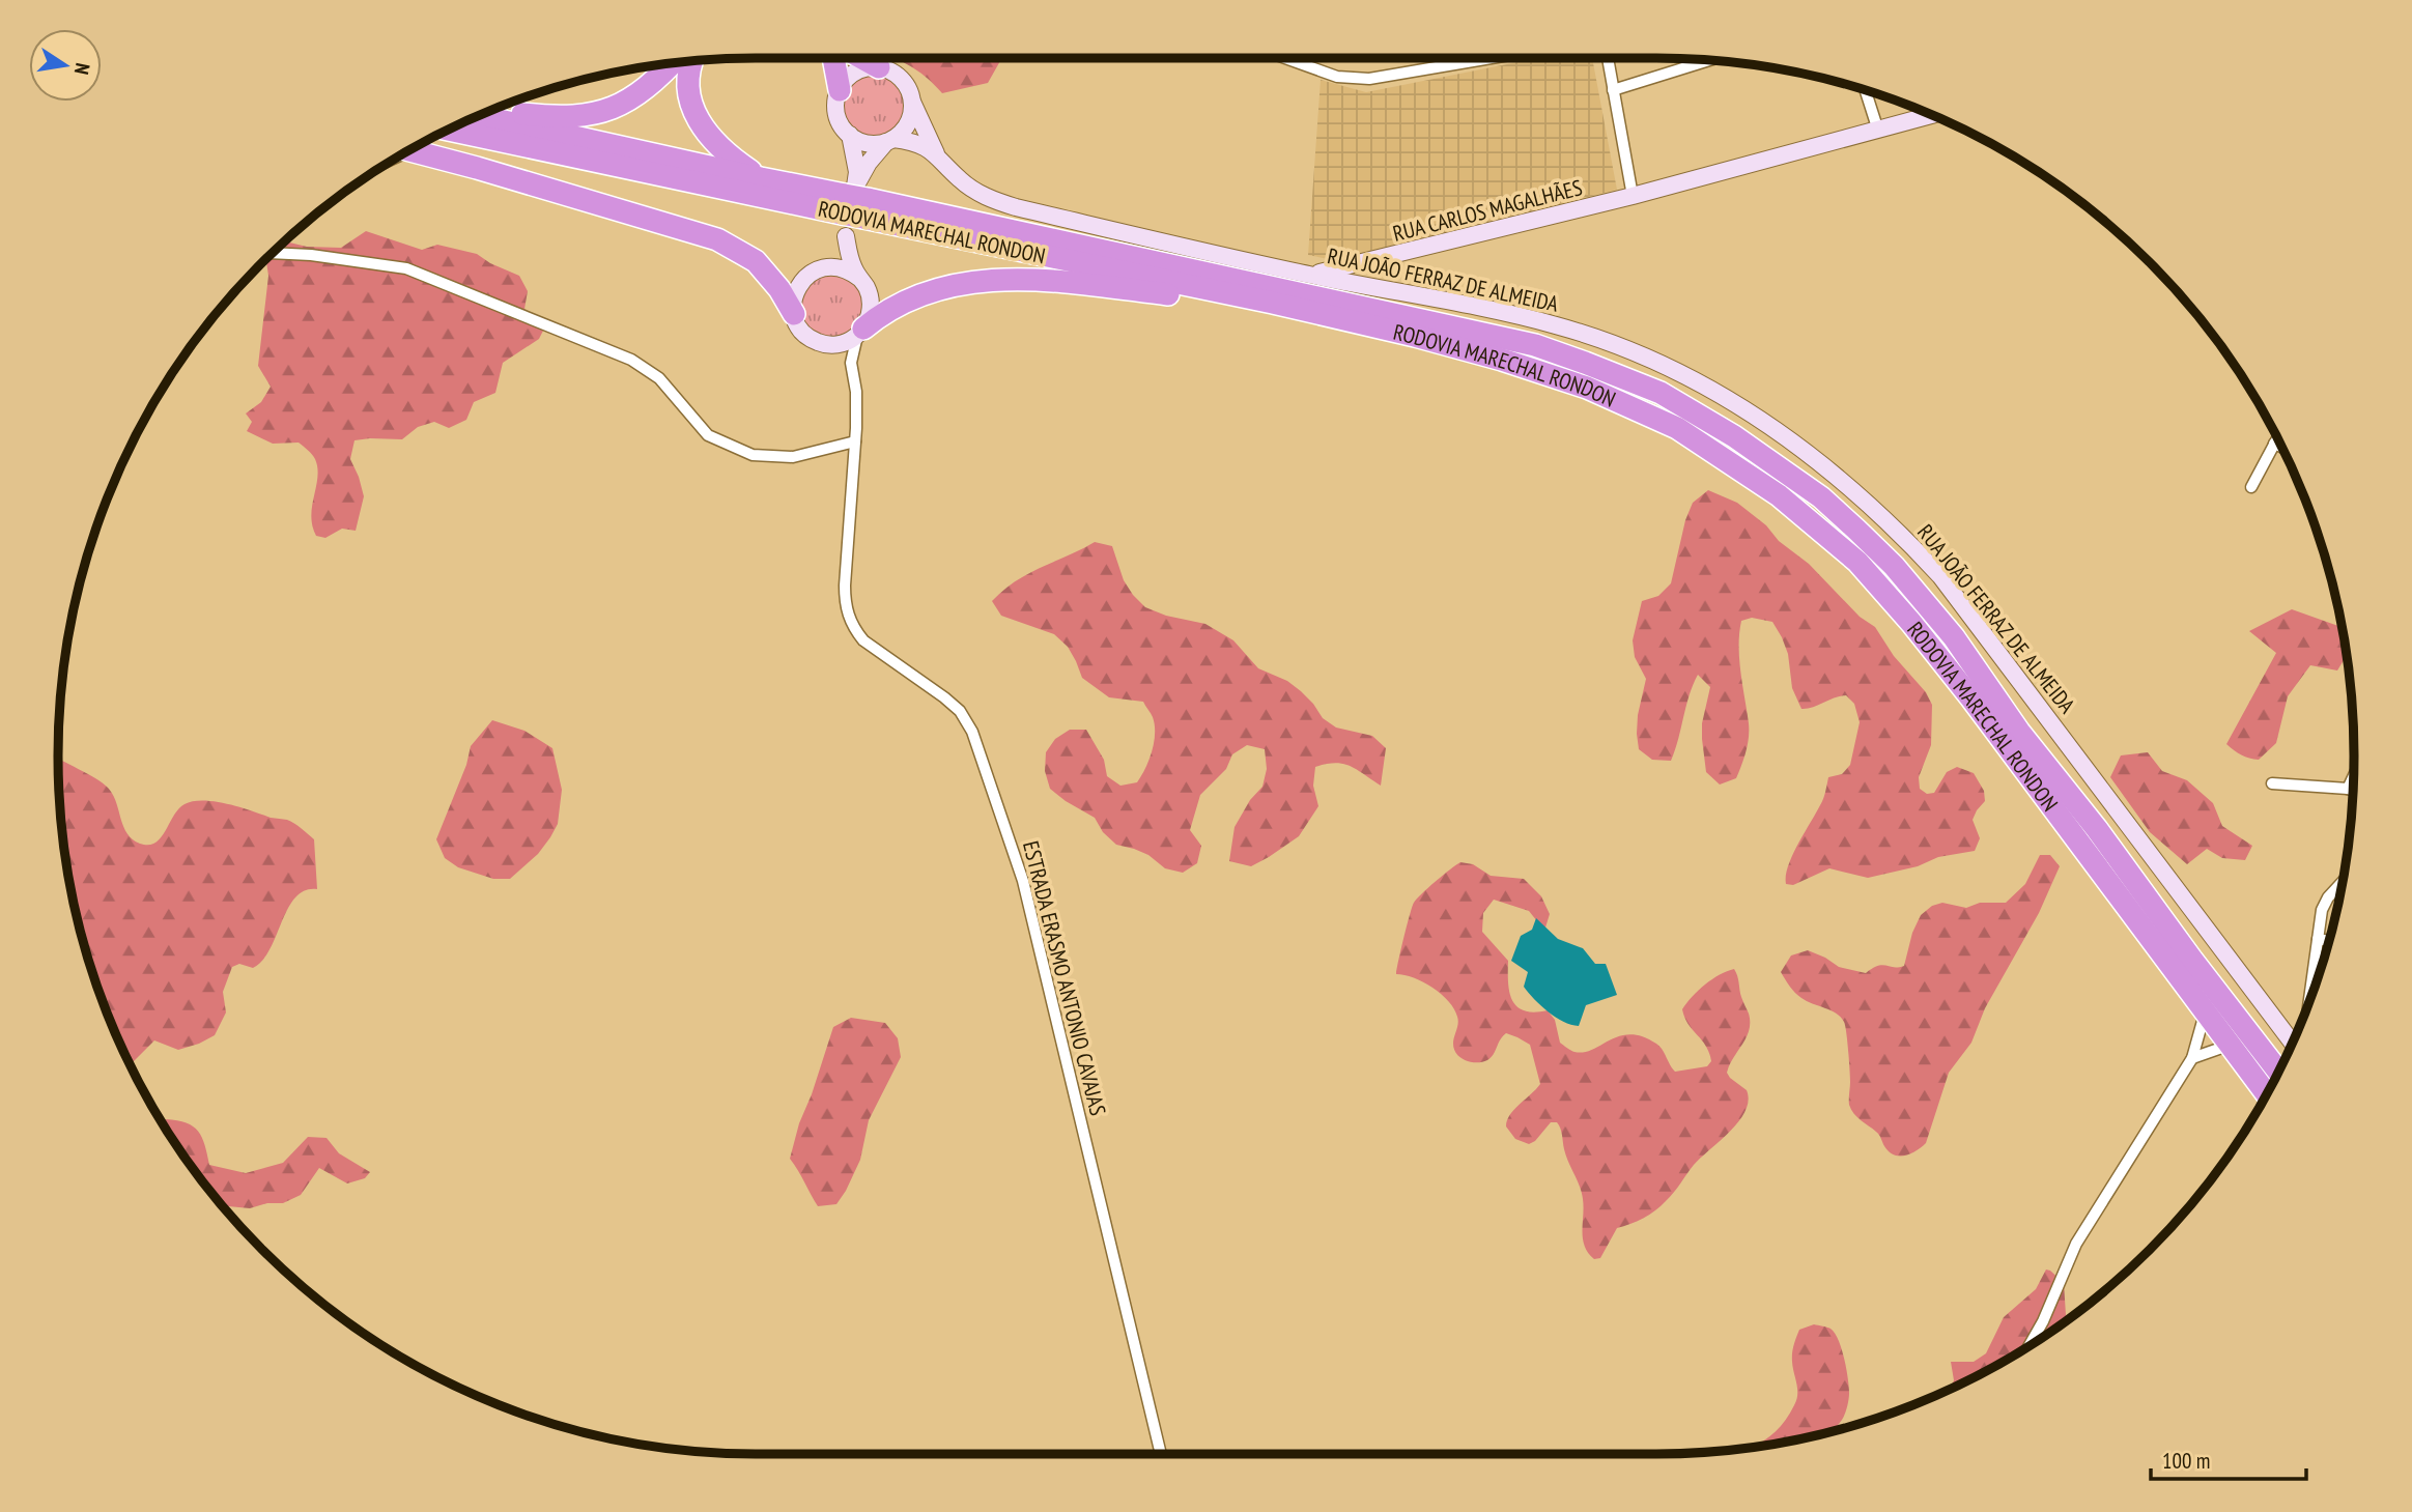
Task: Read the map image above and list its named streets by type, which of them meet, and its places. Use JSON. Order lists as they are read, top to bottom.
{
  "streets": {
    "highway": ["RODOVIA MARECHAL RONDON"],
    "main road": ["RUA CARLOS MAGALHÃES", "RUA JOÃO FERRAZ DE ALMEIDA"],
    "street": ["ESTRADA ERASMO ANTONIO CAVAJAS"]
  },
  "crossings": [
    ["RUA CARLOS MAGALHÃES", "RUA JOÃO FERRAZ DE ALMEIDA"]
  ],
  "scale_bar": "100 m",
  "north": "right"
}
